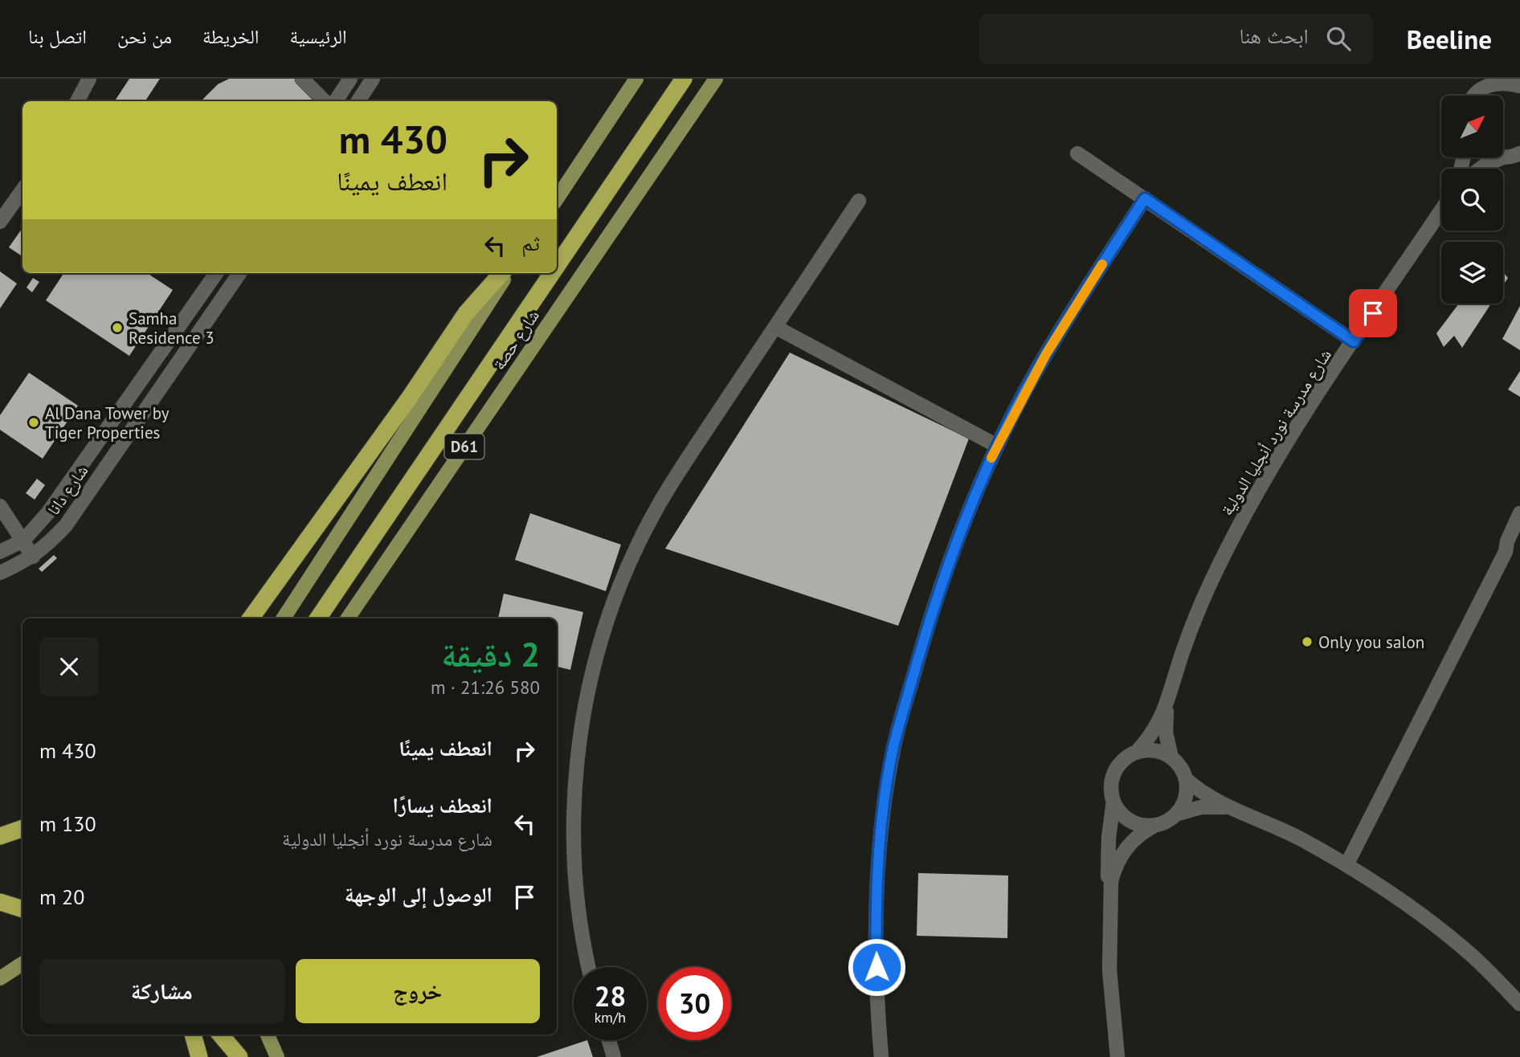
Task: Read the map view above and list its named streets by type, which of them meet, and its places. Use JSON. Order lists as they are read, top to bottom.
{
  "streets": {
    "main road": ["شارع حصة", "D61"],
    "street": ["شارع مدرسة نورد أنجليا الدولية", "شارع دانا"]
  },
  "places": ["Samha Residence 3", "Al Dana Tower by Tiger Properties", "Only you salon"],
  "north": "top right",
  "page": {
    "header": "Beeline",
    "search": "ابحث هنا",
    "nav": [
      "الرئيسية",
      "الخريطة",
      "من نحن",
      "اتصل بنا"
    ],
    "turn": ["430 m", "انعطف يمينًا"],
    "then": "ثم",
    "heading": ["2 دقيقة", "580 m · 21:26"],
    "list": [
      {
        "name": "انعطف يمينًا",
        "value": "430 m"
      },
      {
        "name": "انعطف يسارًا",
        "note": "شارع مدرسة نورد أنجليا الدولية",
        "value": "130 m"
      },
      {
        "name": "الوصول إلى الوجهة",
        "value": "20 m"
      }
    ],
    "buttons": ["خروج", "مشاركة"],
    "speed": "28 km/h",
    "limit": "30"
  }
}
